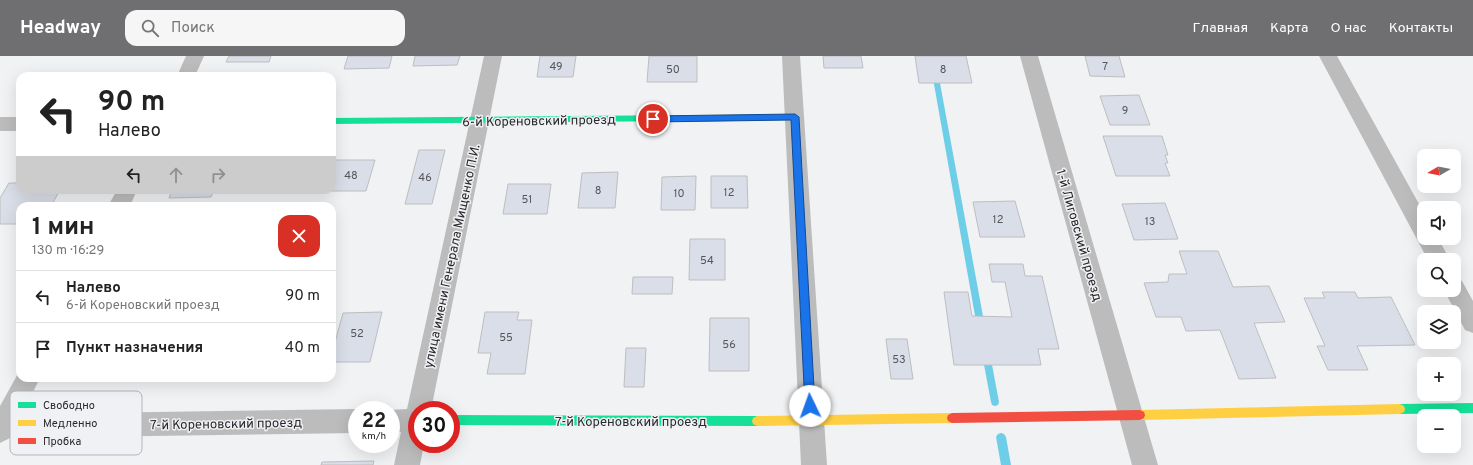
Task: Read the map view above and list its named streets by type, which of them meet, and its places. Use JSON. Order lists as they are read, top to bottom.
{
  "streets": {
    "street": [
      "6-й Кореновский проезд",
      "1-й Лиговский проезд",
      "улица имени Генерала Мищенко П.И.",
      "7-й Кореновский проезд"
    ]
  },
  "crossings": [
    ["6-й Кореновский проезд", "улица имени Генерала Мищенко П.И."]
  ],
  "house_numbers": [
    "49",
    "7",
    "50",
    "8",
    "9",
    "48",
    "46",
    "8",
    "12",
    "10",
    "51",
    "12",
    "13",
    "54",
    "52",
    "55",
    "56",
    "53"
  ],
  "legend": ["Свободно", "Медленно", "Пробка"],
  "north": "left",
  "page": {
    "header": "Headway",
    "search": "Поиск",
    "nav": [
      "Главная",
      "Карта",
      "О нас",
      "Контакты"
    ],
    "turn": ["90 m", "Налево"],
    "map_buttons": ["+", "−"],
    "heading": ["1 мин", "130 m · 16:29"],
    "list": [
      {
        "name": "Налево",
        "note": "6-й Кореновский проезд",
        "value": "90 m"
      },
      {
        "name": "Пункт назначения",
        "value": "40 m"
      }
    ],
    "speed": "22 km/h",
    "limit": "30"
  }
}
